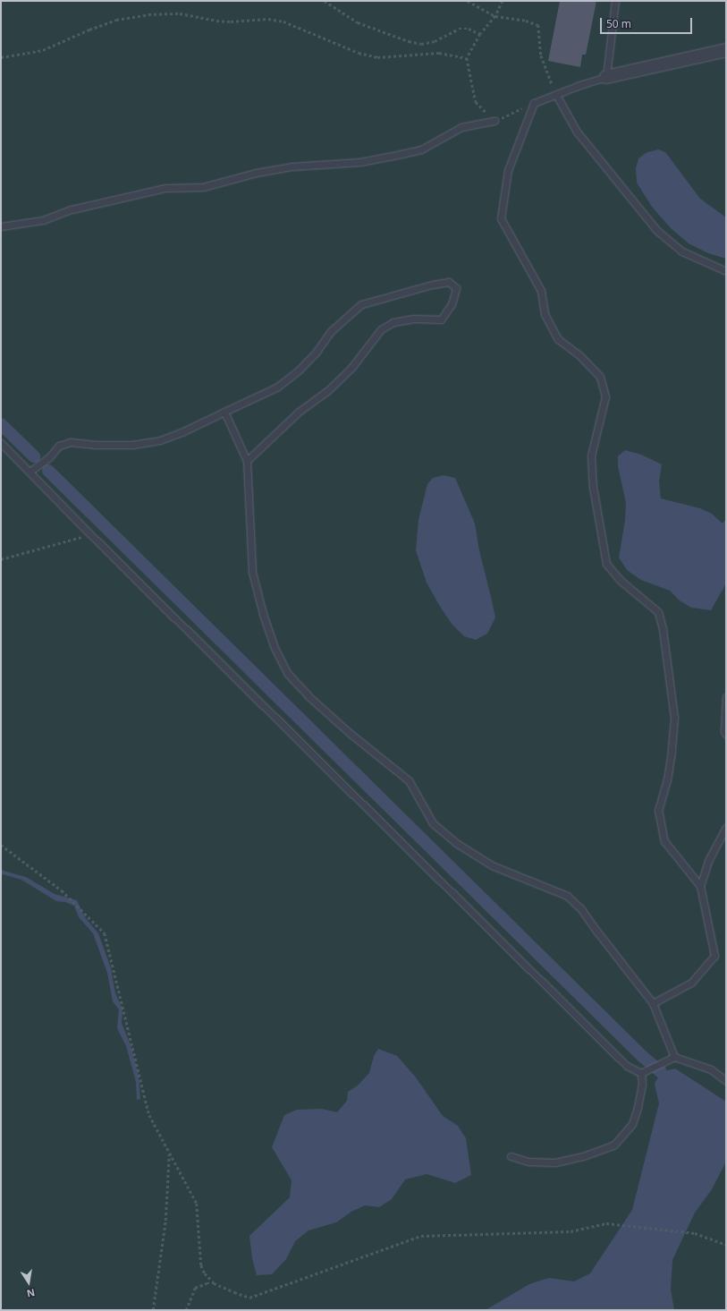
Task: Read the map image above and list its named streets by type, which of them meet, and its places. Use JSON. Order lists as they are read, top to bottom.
{
  "scale_bar": "50 m",
  "north": "bottom"
}
